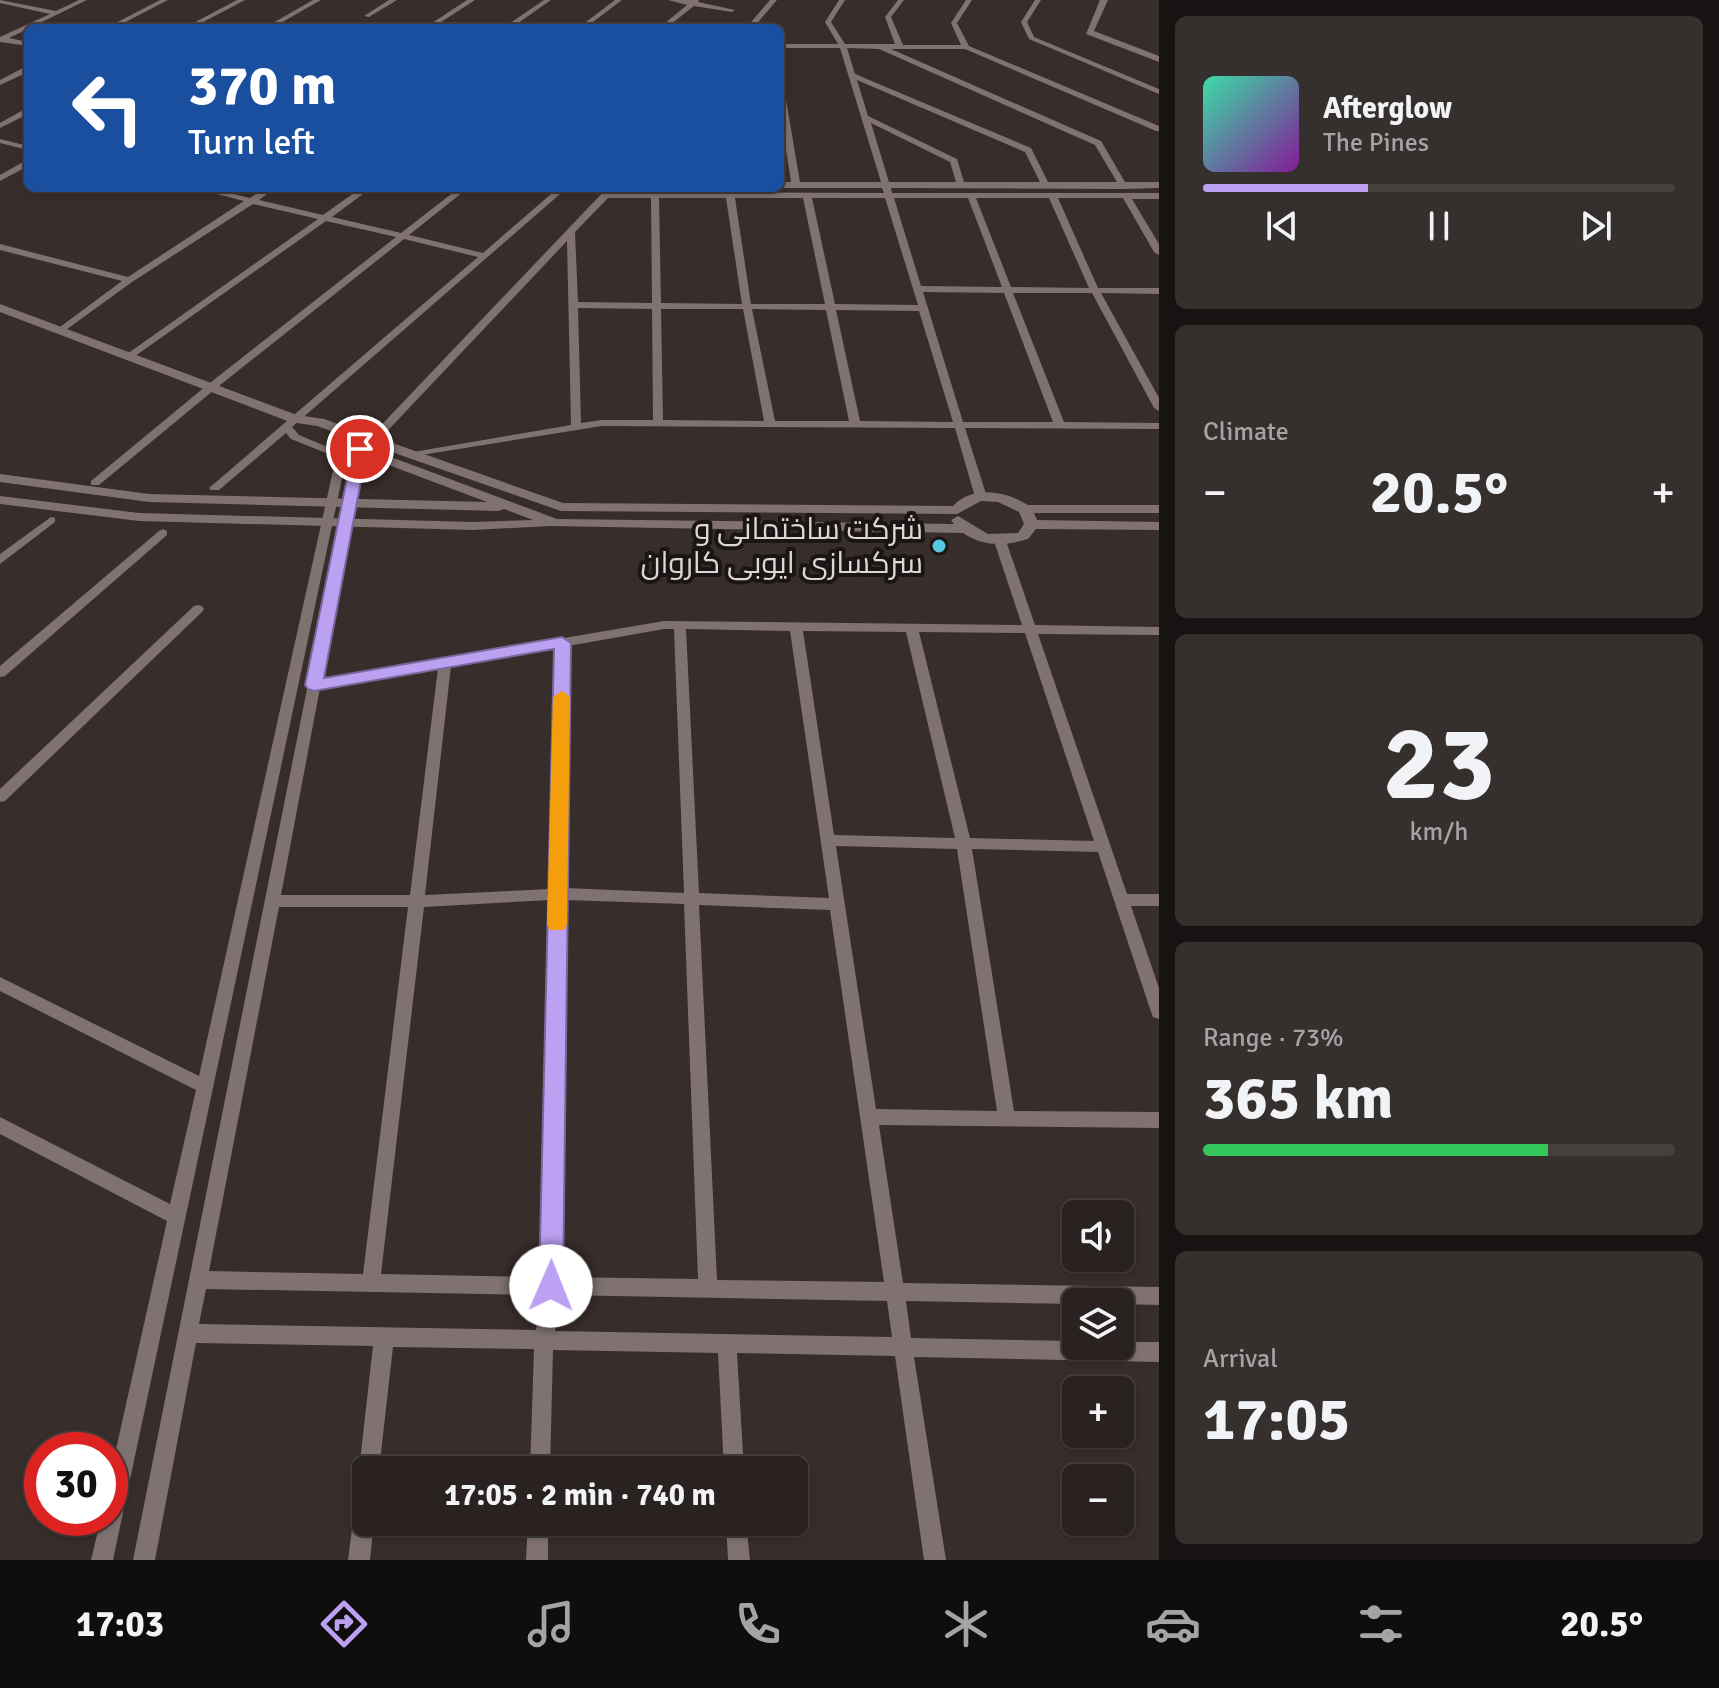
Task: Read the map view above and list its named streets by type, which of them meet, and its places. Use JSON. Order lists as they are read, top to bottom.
{
  "places": ["شرکت ساختمانی و سرکسازی ایوبی کاروان"],
  "page": {
    "turn": ["370 m", "Turn left"],
    "song": ["Afterglow", "The Pines"],
    "tile": [
      "Climate",
      ["23", "km/h"],
      ["Range · 73%", "365 km"],
      ["Arrival", "17:05"]
    ],
    "heat": ["−", "20.5°", "+"],
    "map_buttons": ["+", "−"],
    "limit": "30",
    "trip": "17:05 · 2 min · 740 m",
    "tabs": ["17:03", "20.5°"]
  }
}
